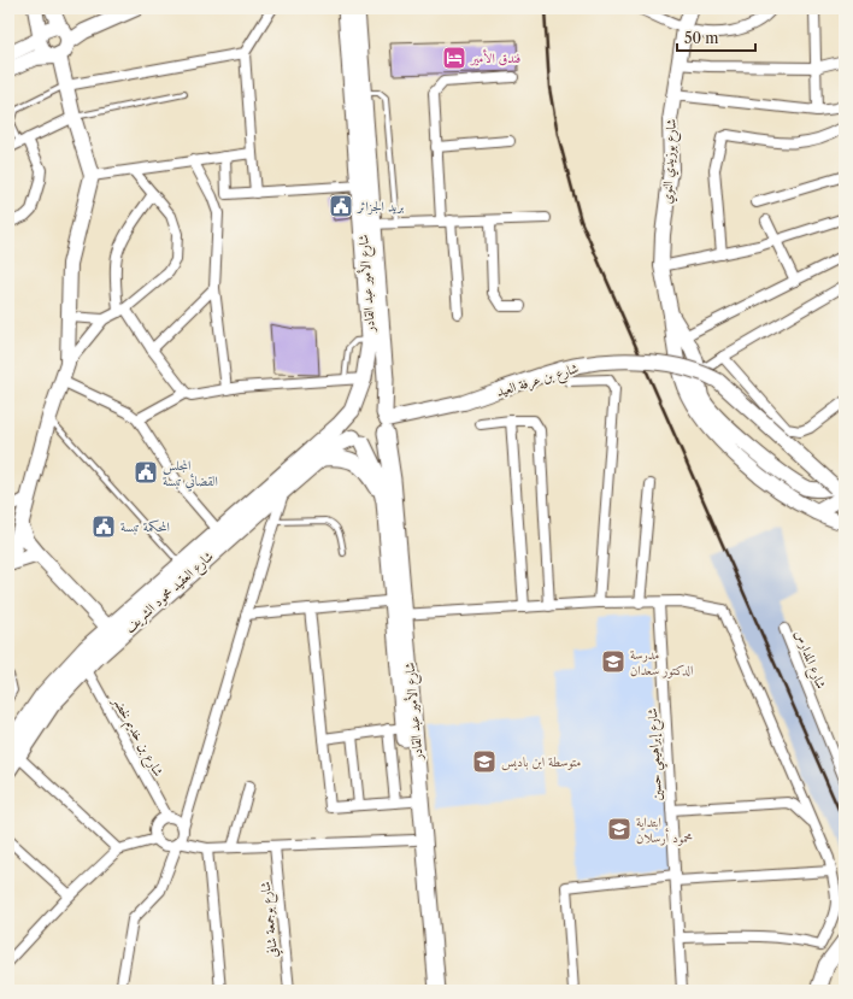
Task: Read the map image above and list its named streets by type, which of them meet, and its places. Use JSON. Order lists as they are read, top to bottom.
{
  "streets": {
    "main road": ["شارع الأمير عبد القادر", "شارع العقيد محمود الشريف"],
    "street": [
      "شارع بوزيدي النوي",
      "شارع بن عرفة العيد",
      "شارع المدارس",
      "شارع بن خديم لخضر",
      "شارع إبراهيمي حسين",
      "شارع بوجمعة شافي"
    ]
  },
  "crossings": [
    ["شارع بوزيدي النوي", "شارع بن عرفة العيد"],
    ["شارع الأمير عبد القادر", "شارع بن عرفة العيد"],
    ["شارع الأمير عبد القادر", "شارع العقيد محمود الشريف"],
    ["شارع بن عرفة العيد", "شارع العقيد محمود الشريف"],
    ["شارع العقيد محمود الشريف", "شارع بن خديم لخضر"]
  ],
  "places": {
    "hotel": ["فندق الأمير"],
    "public building": ["بريد الجزائر", "المجلس القضائي تبسة", "المحكمة تبسة"],
    "school or university": ["مدرسة الدكتور سعدان", "متوسطة ابن باديس", "ابتداية محمود أرسلان"]
  },
  "scale_bar": "50 m"
}
